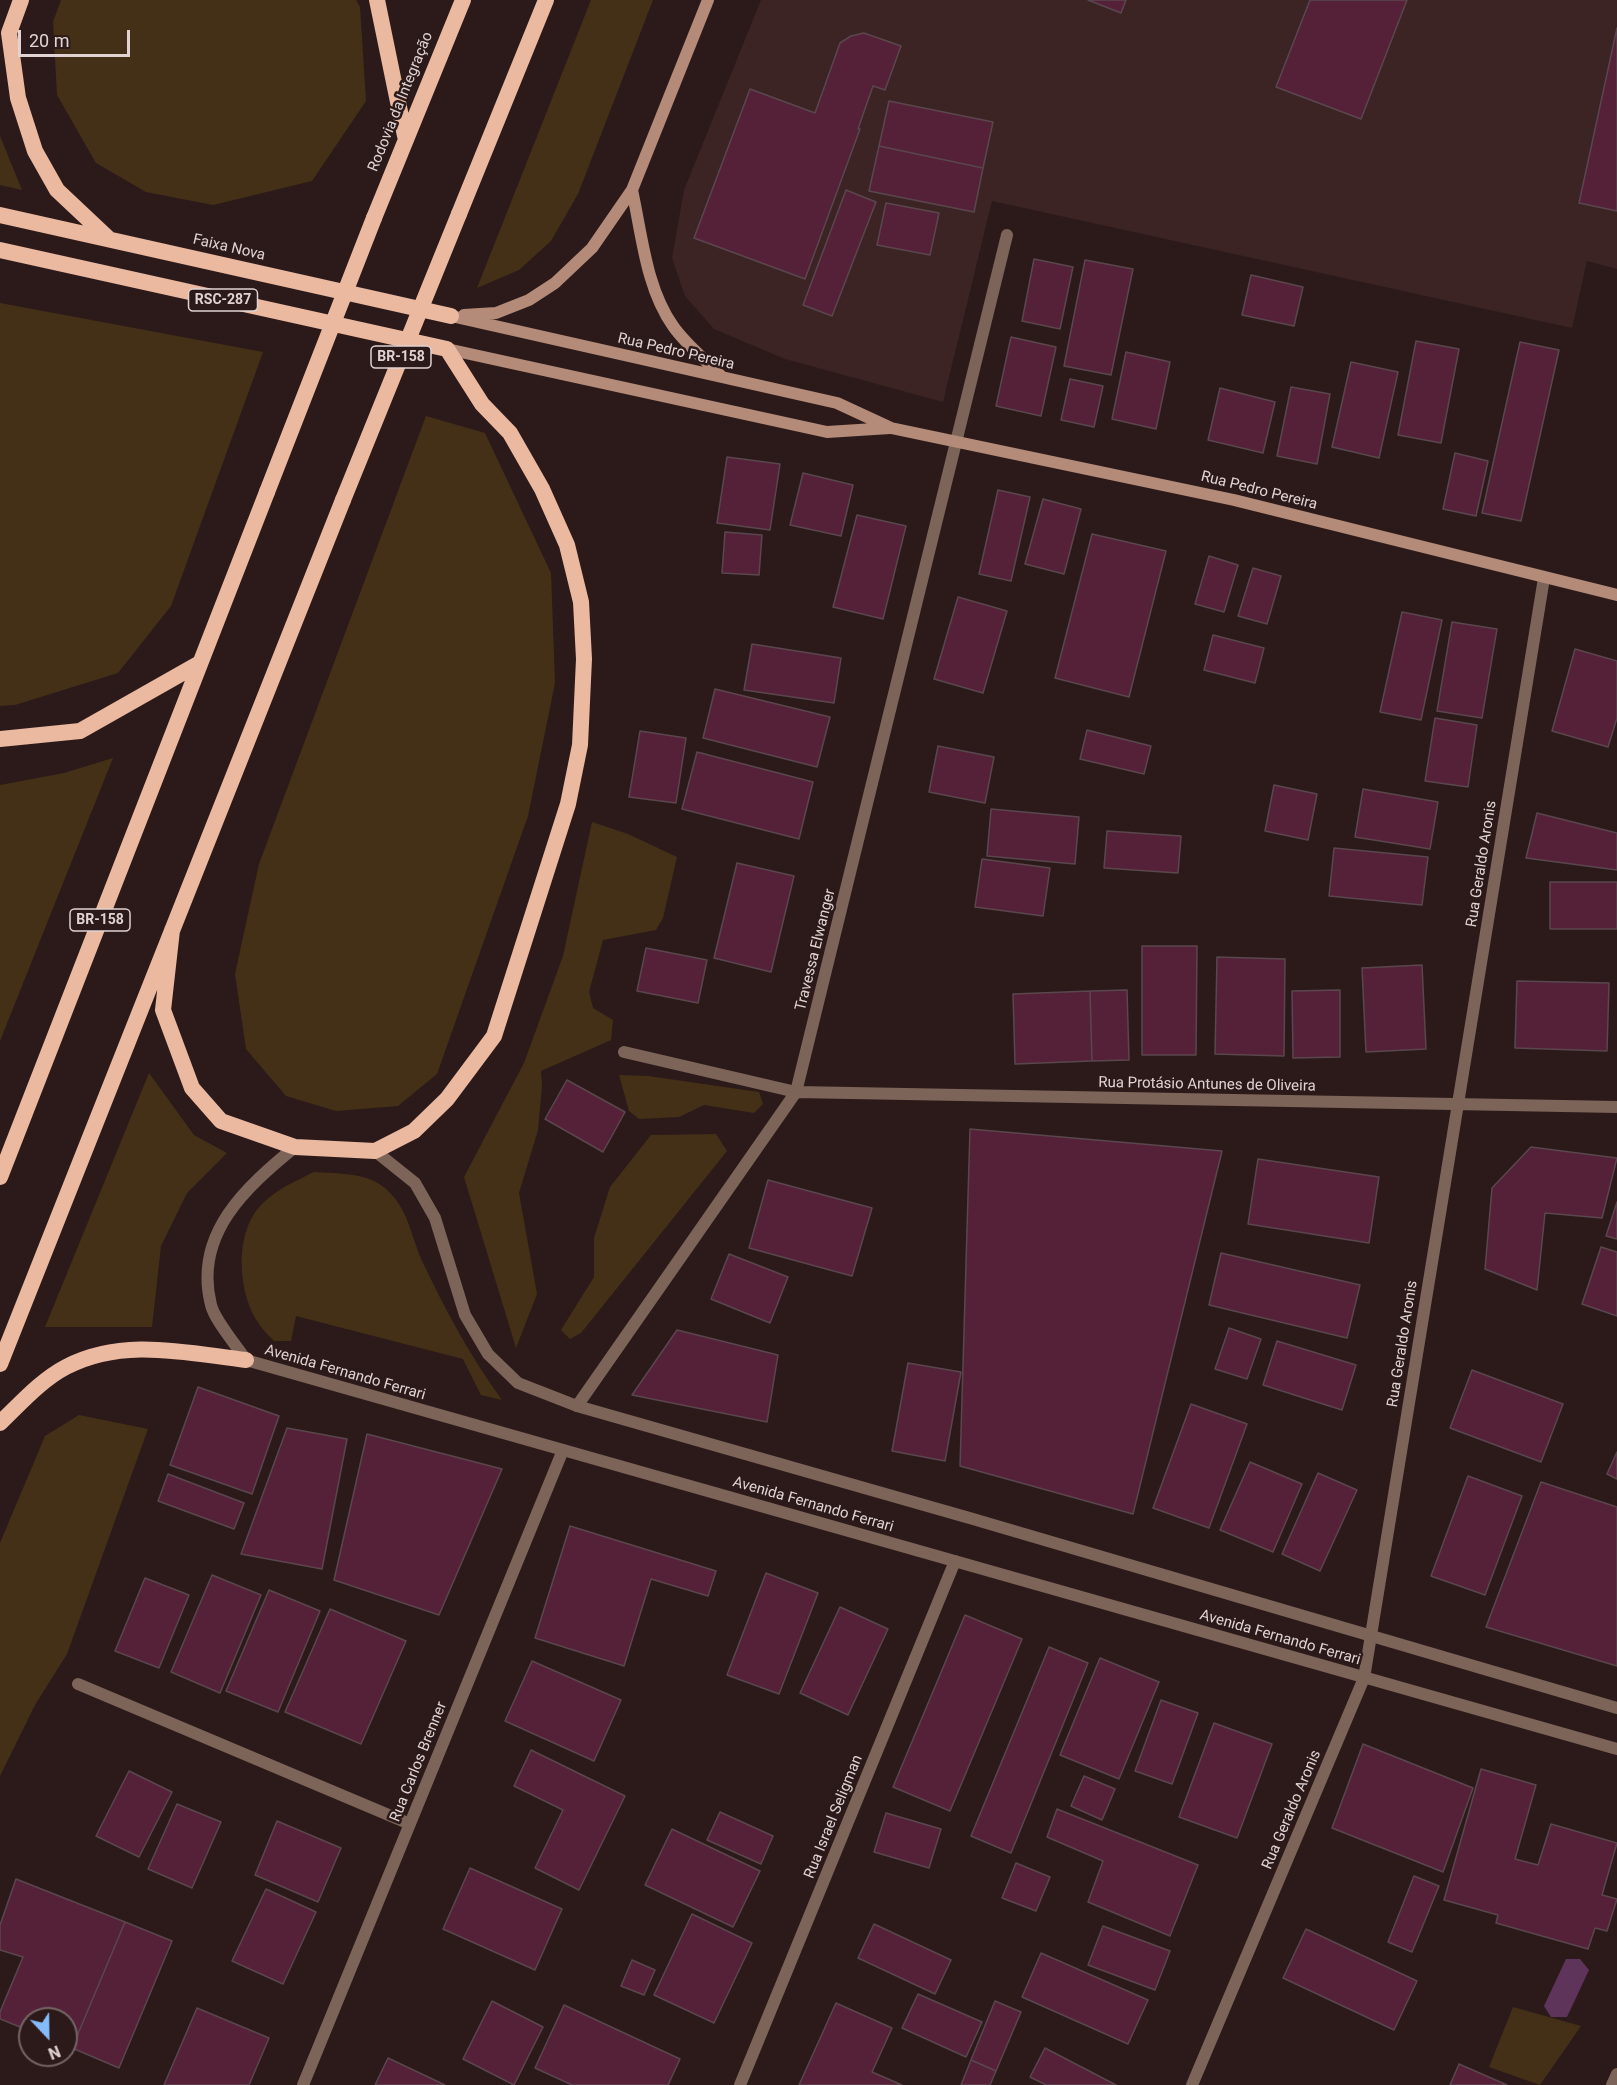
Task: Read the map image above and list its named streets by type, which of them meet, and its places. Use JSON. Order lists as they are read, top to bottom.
{
  "streets": {
    "highway": [
      "Rodovia da Integração",
      "Faixa Nova",
      "RSC-287",
      "BR-158"
    ],
    "main road": ["Rua Pedro Pereira"],
    "street": [
      "Rua Geraldo Aronis",
      "Travessa Elwanger",
      "Rua Protásio Antunes de Oliveira",
      "Avenida Fernando Ferrari",
      "Rua Carlos Brenner",
      "Rua Israel Seligman"
    ]
  },
  "crossings": [
    ["Rodovia da Integração", "BR-158"],
    ["Faixa Nova", "Rua Pedro Pereira"],
    ["RSC-287", "Rua Pedro Pereira"],
    ["Rua Pedro Pereira", "Rua Geraldo Aronis"],
    ["Rua Pedro Pereira", "Travessa Elwanger"],
    ["Rua Geraldo Aronis", "Rua Protásio Antunes de Oliveira"],
    ["Rua Geraldo Aronis", "Avenida Fernando Ferrari"],
    ["Travessa Elwanger", "Rua Protásio Antunes de Oliveira"],
    ["Travessa Elwanger", "Avenida Fernando Ferrari"],
    ["Avenida Fernando Ferrari", "Rua Carlos Brenner"],
    ["Avenida Fernando Ferrari", "Rua Israel Seligman"]
  ],
  "scale_bar": "20 m",
  "north": "bottom"
}
